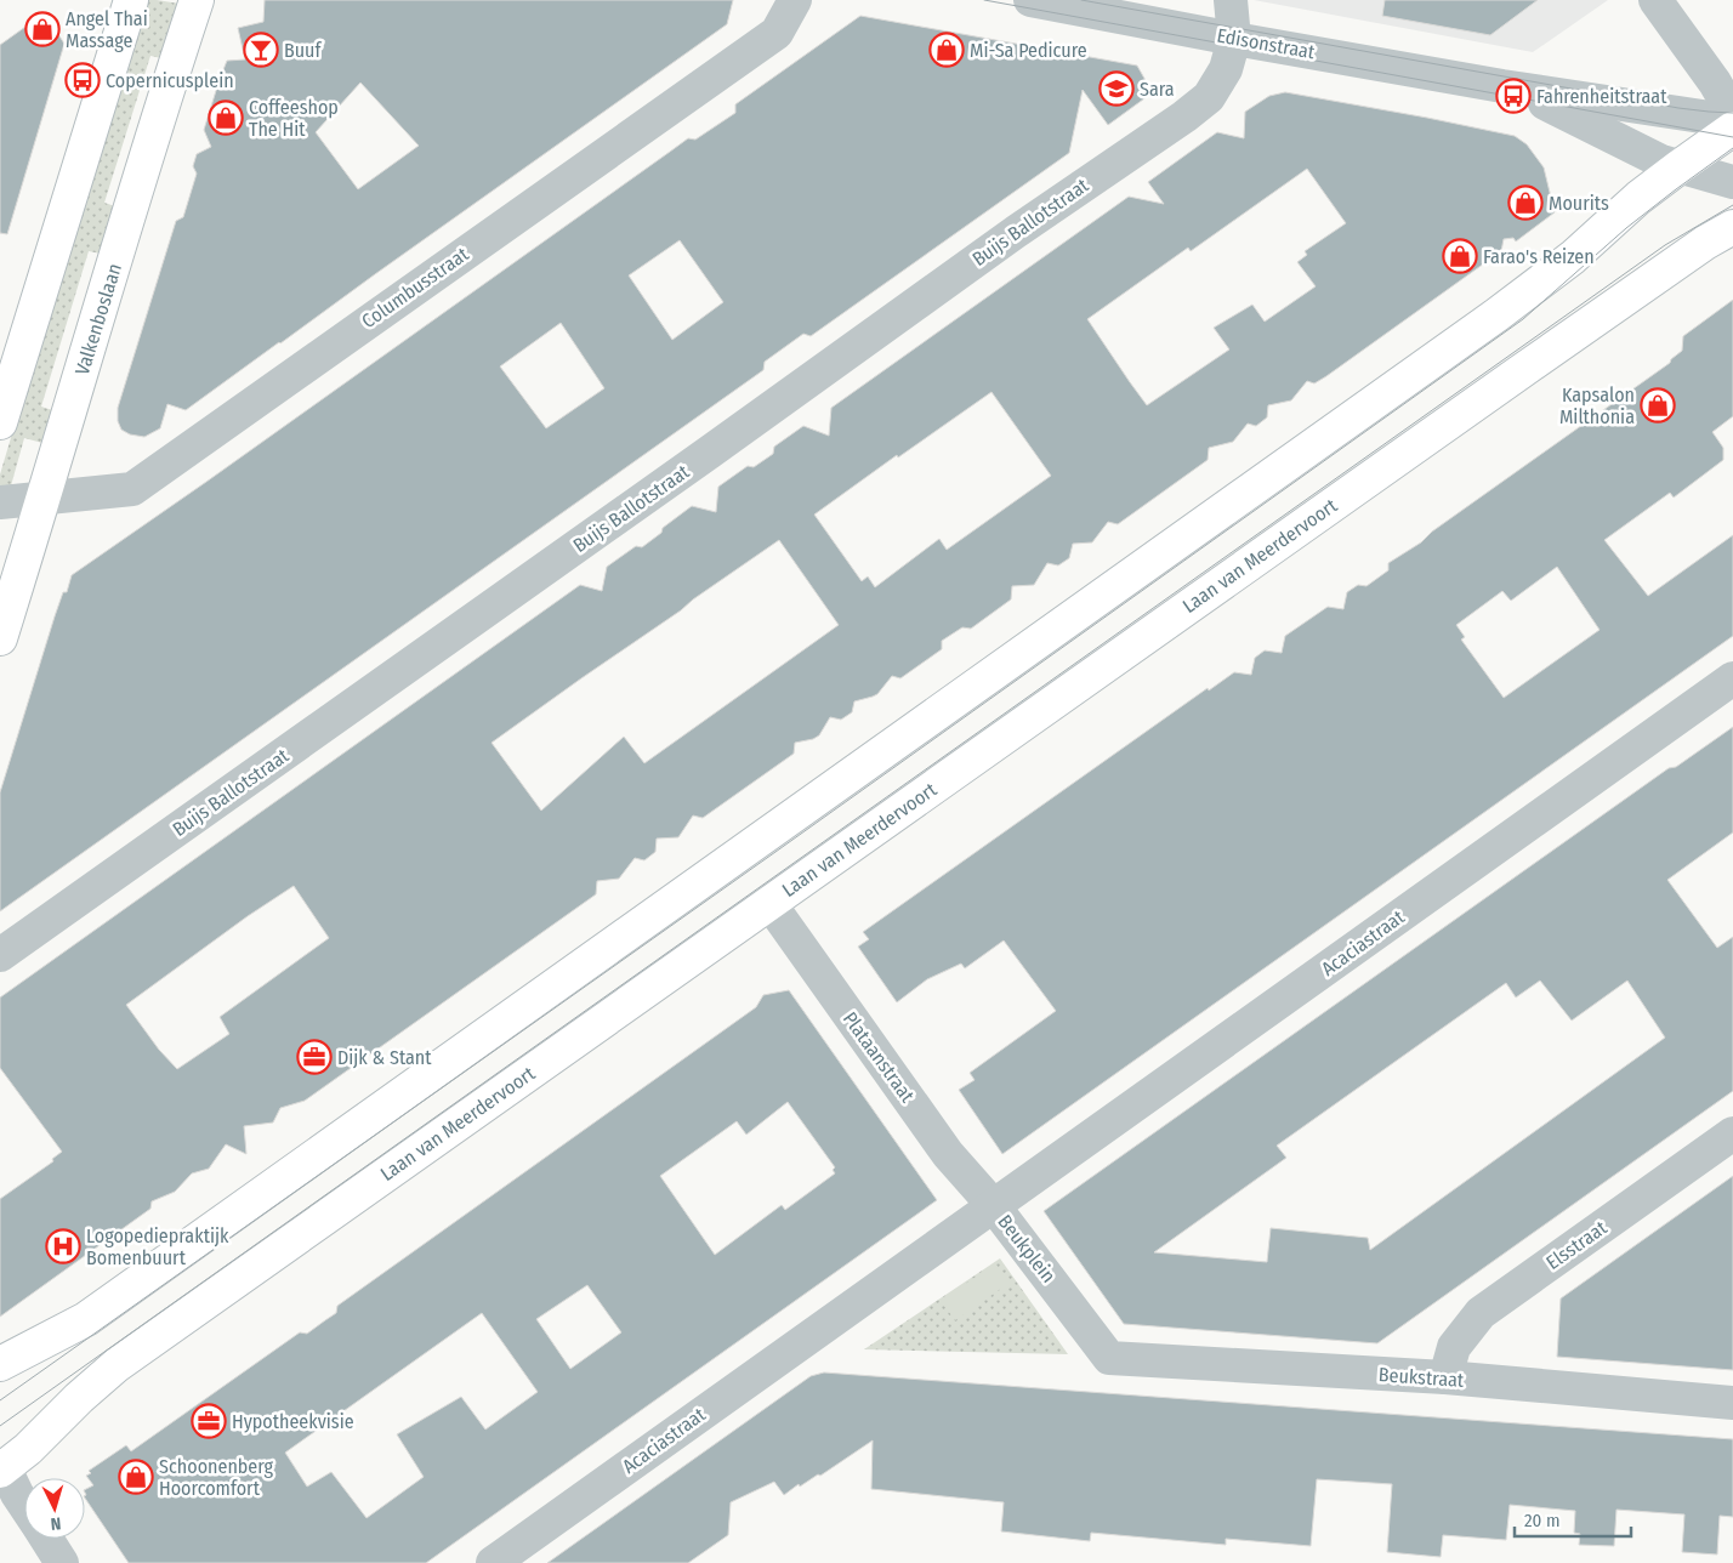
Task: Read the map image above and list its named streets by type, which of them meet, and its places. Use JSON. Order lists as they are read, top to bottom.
{
  "streets": {
    "street": [
      "Edisonstraat",
      "Buijs Ballotstraat",
      "Columbusstraat",
      "Valkenboslaan",
      "Laan van Meerdervoort",
      "Acaciastraat",
      "Plataanstraat",
      "Elsstraat",
      "Beukplein",
      "Beukstraat"
    ]
  },
  "crossings": [
    ["Edisonstraat", "Buijs Ballotstraat"],
    ["Columbusstraat", "Valkenboslaan"],
    ["Laan van Meerdervoort", "Plataanstraat"],
    ["Acaciastraat", "Plataanstraat"],
    ["Acaciastraat", "Beukplein"],
    ["Plataanstraat", "Beukplein"],
    ["Elsstraat", "Beukstraat"],
    ["Beukplein", "Beukstraat"]
  ],
  "places": {
    "shop": [
      "Angel Thai Massage",
      "Mi-Sa Pedicure",
      "Coffeeshop The Hit",
      "Mourits",
      "Farao's Reizen",
      "Kapsalon Milthonia",
      "Schoonenberg Hoorcomfort"
    ],
    "bar": ["Buuf"],
    "bus stop": ["Copernicusplein", "Fahrenheitstraat"],
    "school or university": ["Sara"],
    "office": ["Dijk & Stant", "Hypotheekvisie"],
    "hospital": ["Logopediepraktijk Bomenbuurt"]
  },
  "scale_bar": "20 m",
  "north": "bottom"
}
